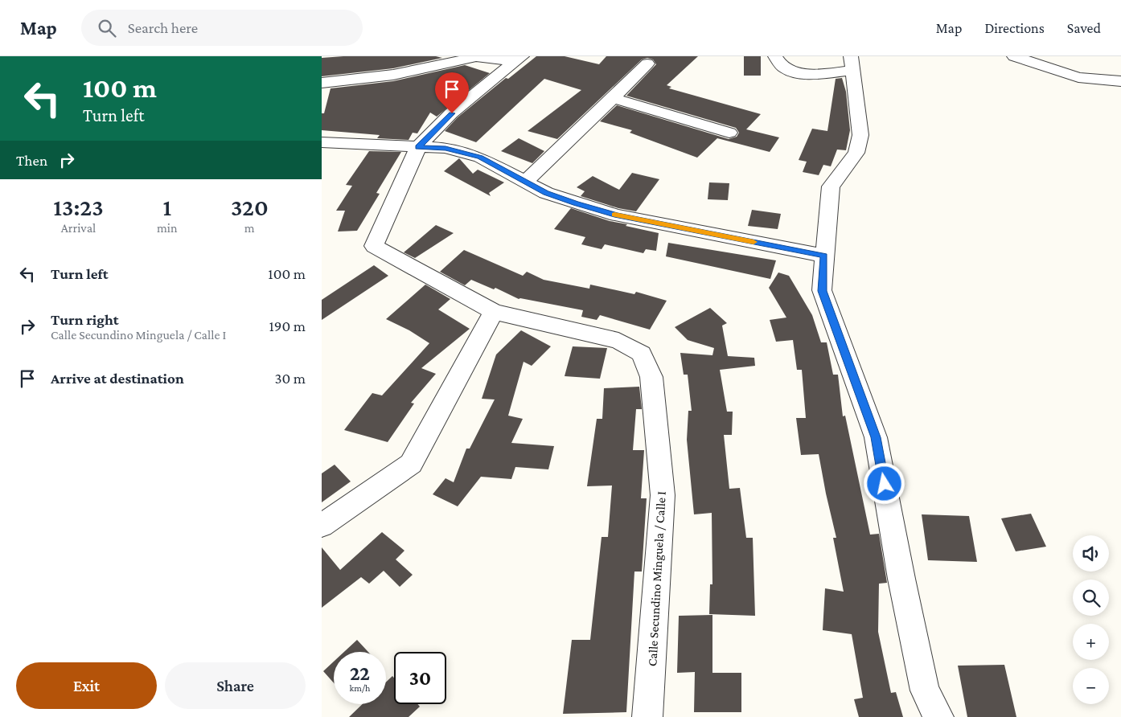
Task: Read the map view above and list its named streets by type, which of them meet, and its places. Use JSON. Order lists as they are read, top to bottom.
{
  "streets": {
    "street": ["Calle Secundino Minguela / Calle I"]
  },
  "page": {
    "header": "Map",
    "search": "Search here",
    "nav": ["Map", "Directions", "Saved"],
    "turn": ["100 m", "Turn left"],
    "then": "Then",
    "eta": [
      "13:23",
      "Arrival",
      "1",
      "min",
      "320",
      "m"
    ],
    "list": [
      {
        "name": "Turn left",
        "value": "100 m"
      },
      {
        "name": "Turn right",
        "note": "Calle Secundino Minguela / Calle I",
        "value": "190 m"
      },
      {
        "name": "Arrive at destination",
        "value": "30 m"
      }
    ],
    "map_buttons": ["+", "−"],
    "speed": "22 km/h",
    "limit": "30",
    "buttons": ["Exit", "Share"]
  }
}
